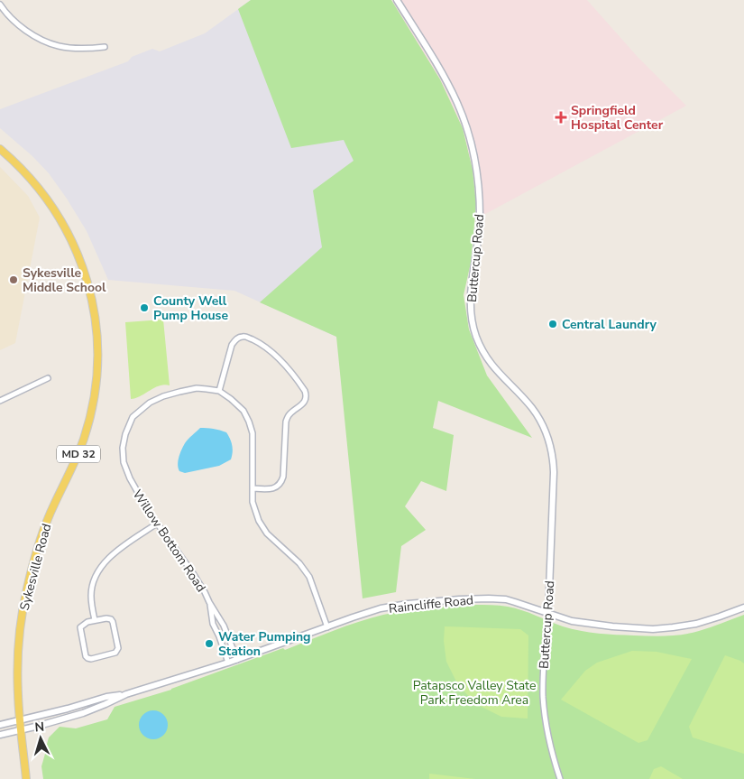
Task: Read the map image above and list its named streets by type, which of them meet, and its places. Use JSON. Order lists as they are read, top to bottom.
{
  "streets": {
    "main road": ["MD 32", "Sykesville Road"],
    "street": ["Buttercup Road", "Willow Bottom Road", "Raincliffe Road"]
  },
  "crossings": [
    ["Buttercup Road", "Raincliffe Road"],
    ["Willow Bottom Road", "Raincliffe Road"],
    ["Sykesville Road", "Raincliffe Road"]
  ],
  "parks": ["Patapsco Valley State Park Freedom Area"],
  "places": {
    "health": ["Springfield Hospital Center"],
    "other": [
      "Sykesville Middle School",
      "County Well Pump House",
      "Central Laundry",
      "Water Pumping Station"
    ]
  },
  "north": "top"
}
